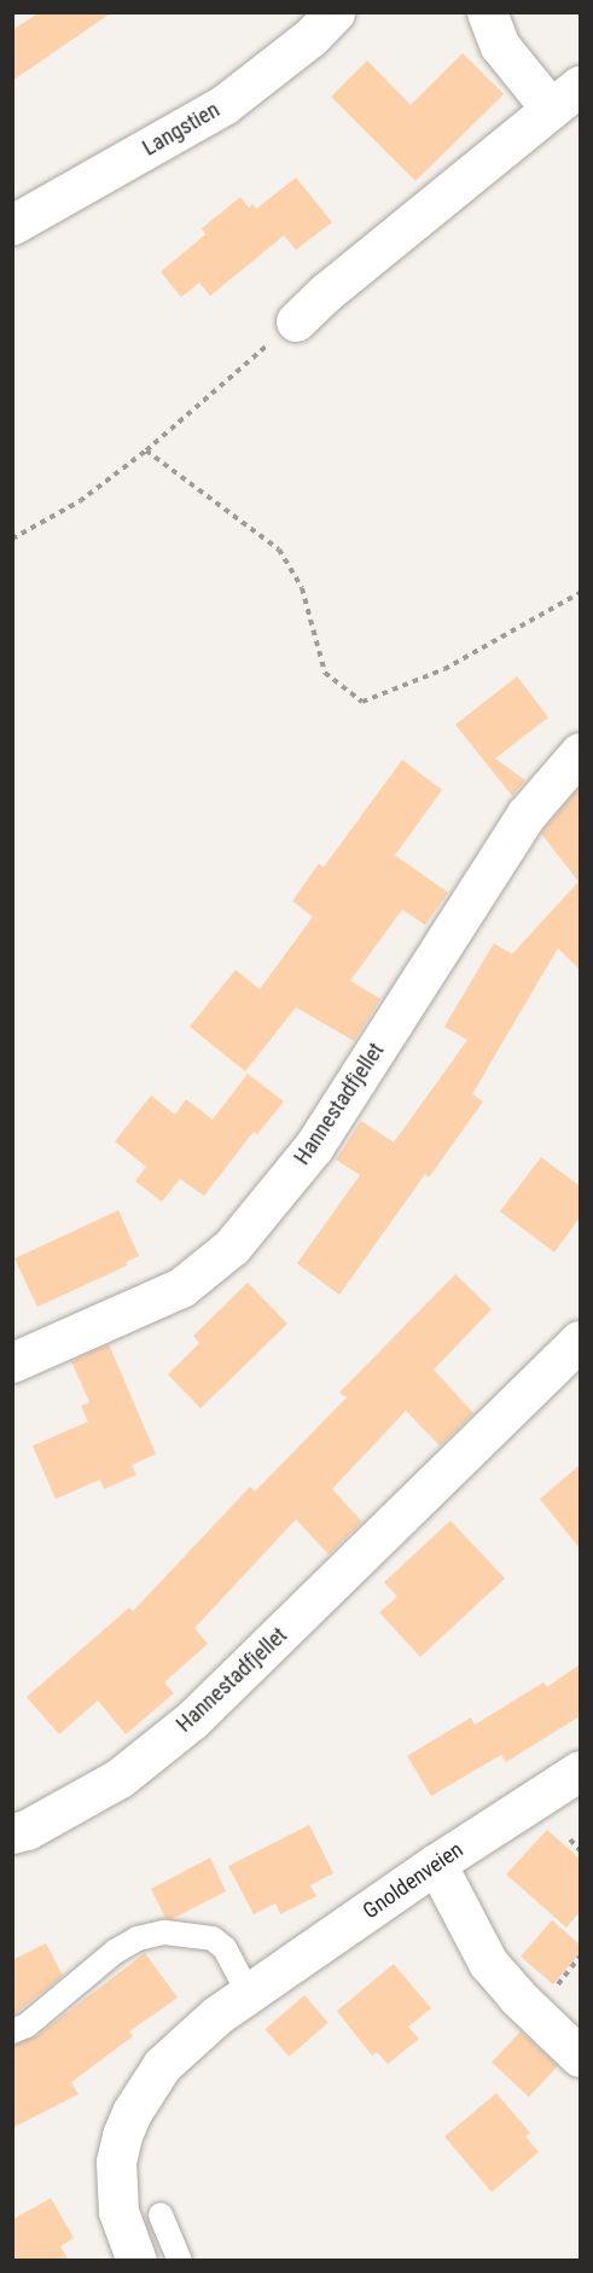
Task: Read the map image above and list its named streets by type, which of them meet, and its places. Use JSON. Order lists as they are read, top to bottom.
{
  "streets": {
    "street": ["Langstien", "Hannestadfjellet", "Gnoldenveien"]
  }
}
